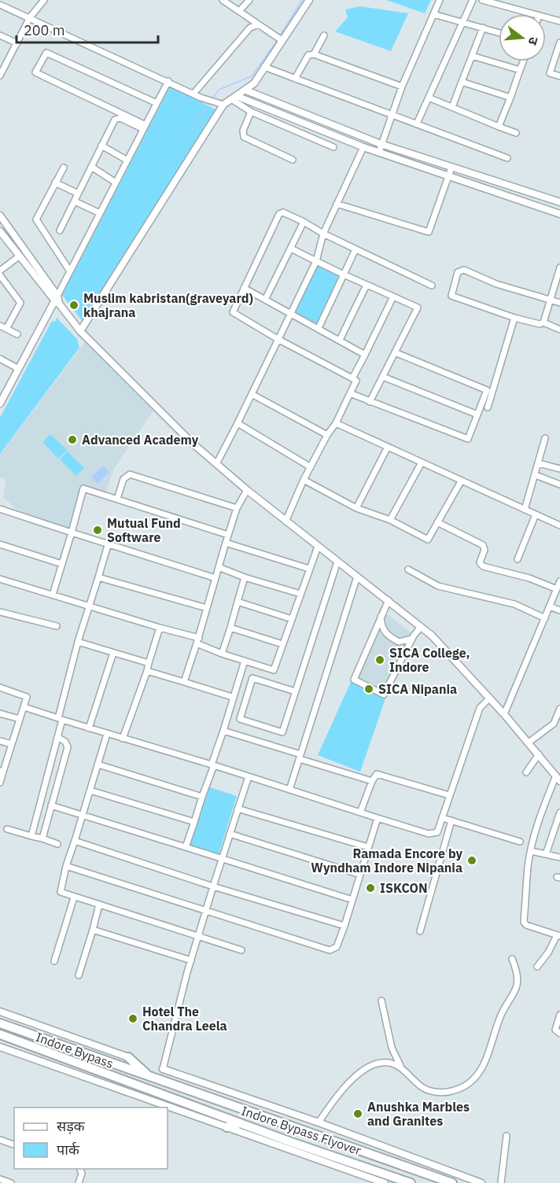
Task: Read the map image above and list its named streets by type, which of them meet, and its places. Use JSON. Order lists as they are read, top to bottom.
{
  "streets": {
    "highway": ["Indore Bypass", "Indore Bypass Flyover"]
  },
  "crossings": [
    ["Indore Bypass", "Indore Bypass Flyover"]
  ],
  "places": [
    "Muslim kabristan(graveyard) khajrana",
    "Advanced Academy",
    "Mutual Fund Software",
    "SICA College, Indore",
    "SICA Nipania",
    "Ramada Encore by Wyndham Indore Nipania",
    "ISKCON",
    "Hotel The Chandra Leela",
    "Anushka Marbles and Granites"
  ],
  "legend": ["सड़क", "पार्क"],
  "scale_bar": "200 m",
  "north": "right"
}
